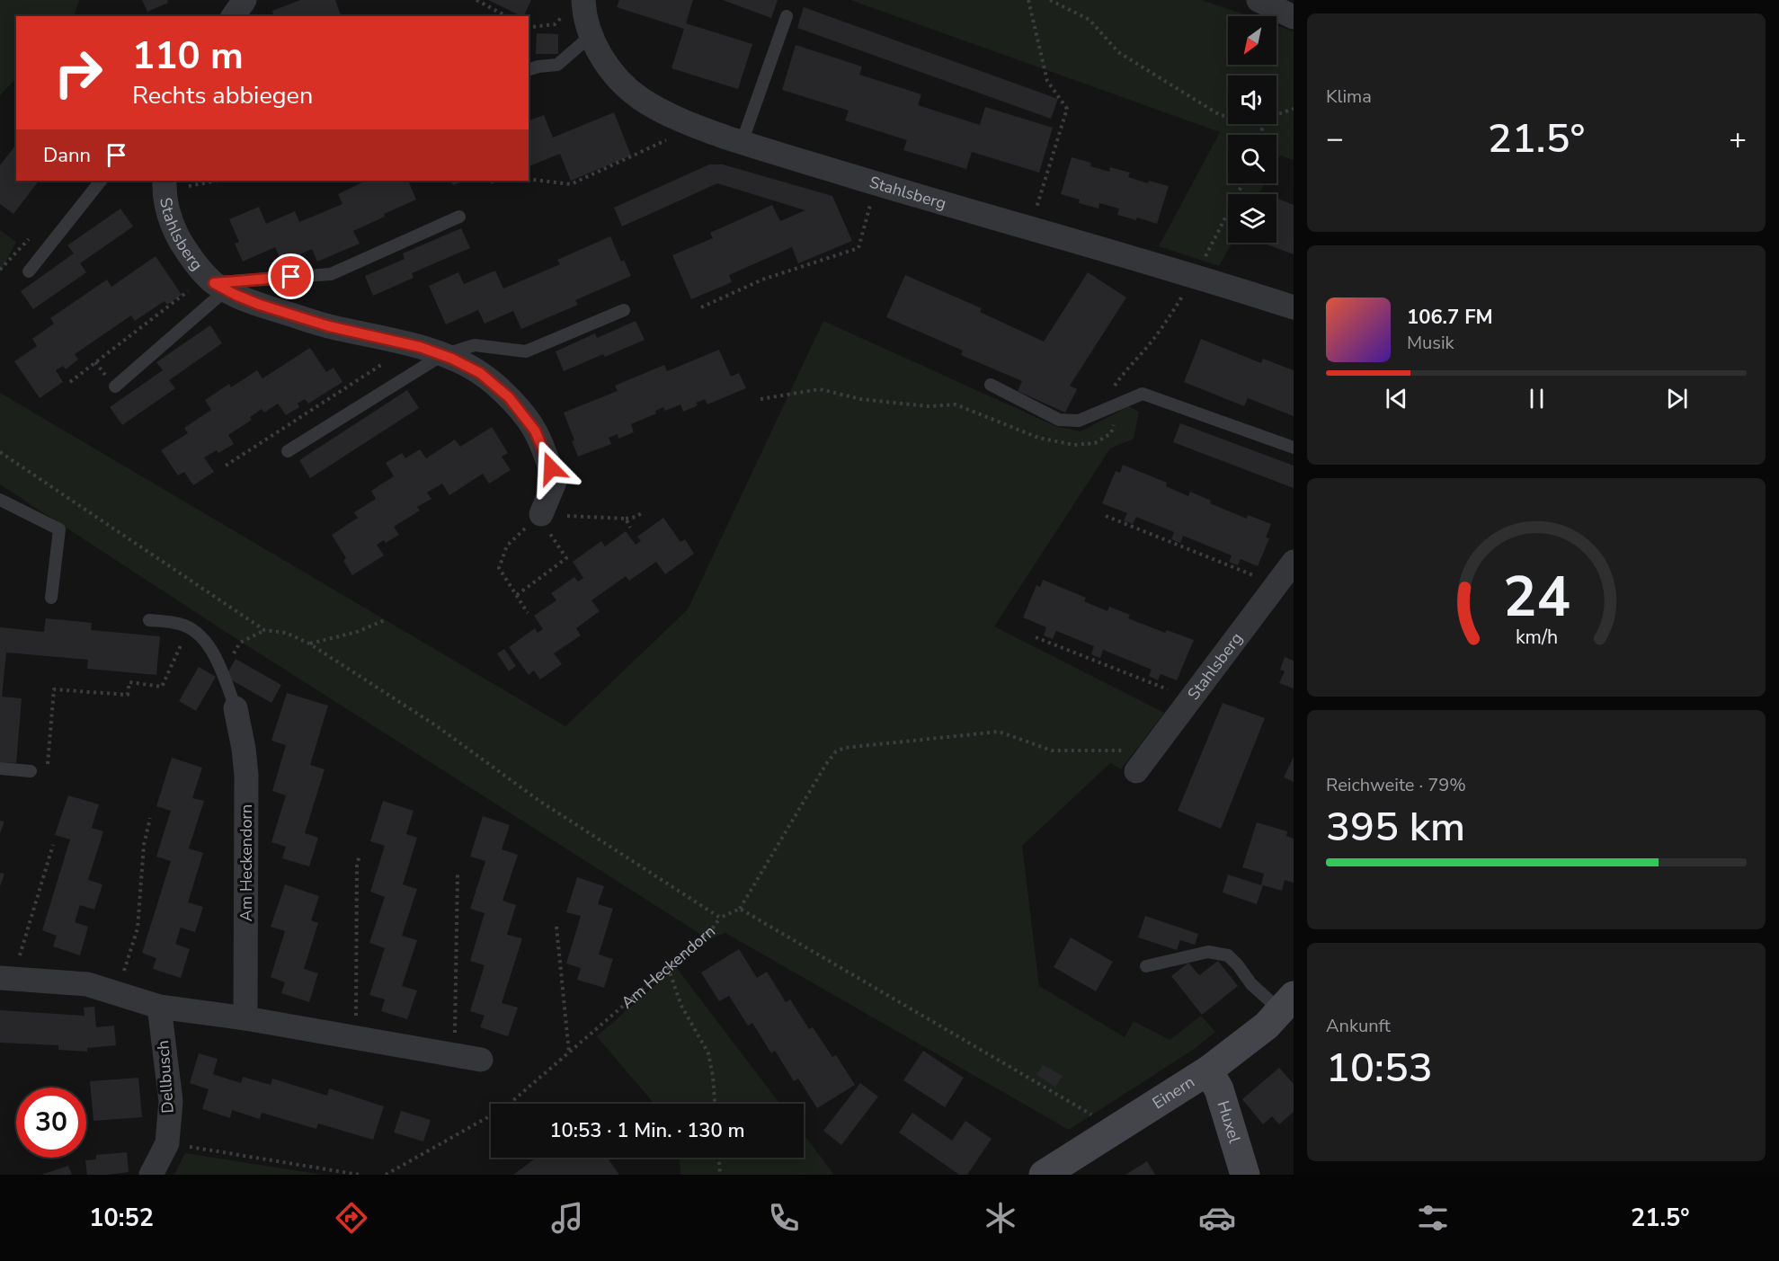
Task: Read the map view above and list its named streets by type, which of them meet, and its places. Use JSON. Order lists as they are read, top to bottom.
{
  "streets": {
    "main road": ["Einern", "Huxel"],
    "street": ["Stahlsberg", "Am Heckendorn", "Dellbusch"]
  },
  "crossings": [
    ["Einern", "Huxel"]
  ],
  "north": "bottom left",
  "page": {
    "tile": [
      "Klima",
      ["Reichweite · 79%", "395 km"],
      ["Ankunft", "10:53"]
    ],
    "turn": ["110 m", "Rechts abbiegen"],
    "heat": ["−", "21.5°", "+"],
    "then": "Dann",
    "song": ["106.7 FM", "Musik"],
    "limit": "30",
    "trip": "10:53 · 1 Min. · 130 m",
    "tabs": ["10:52", "21.5°"],
    "gauge": ["24", "km/h"]
  }
}
